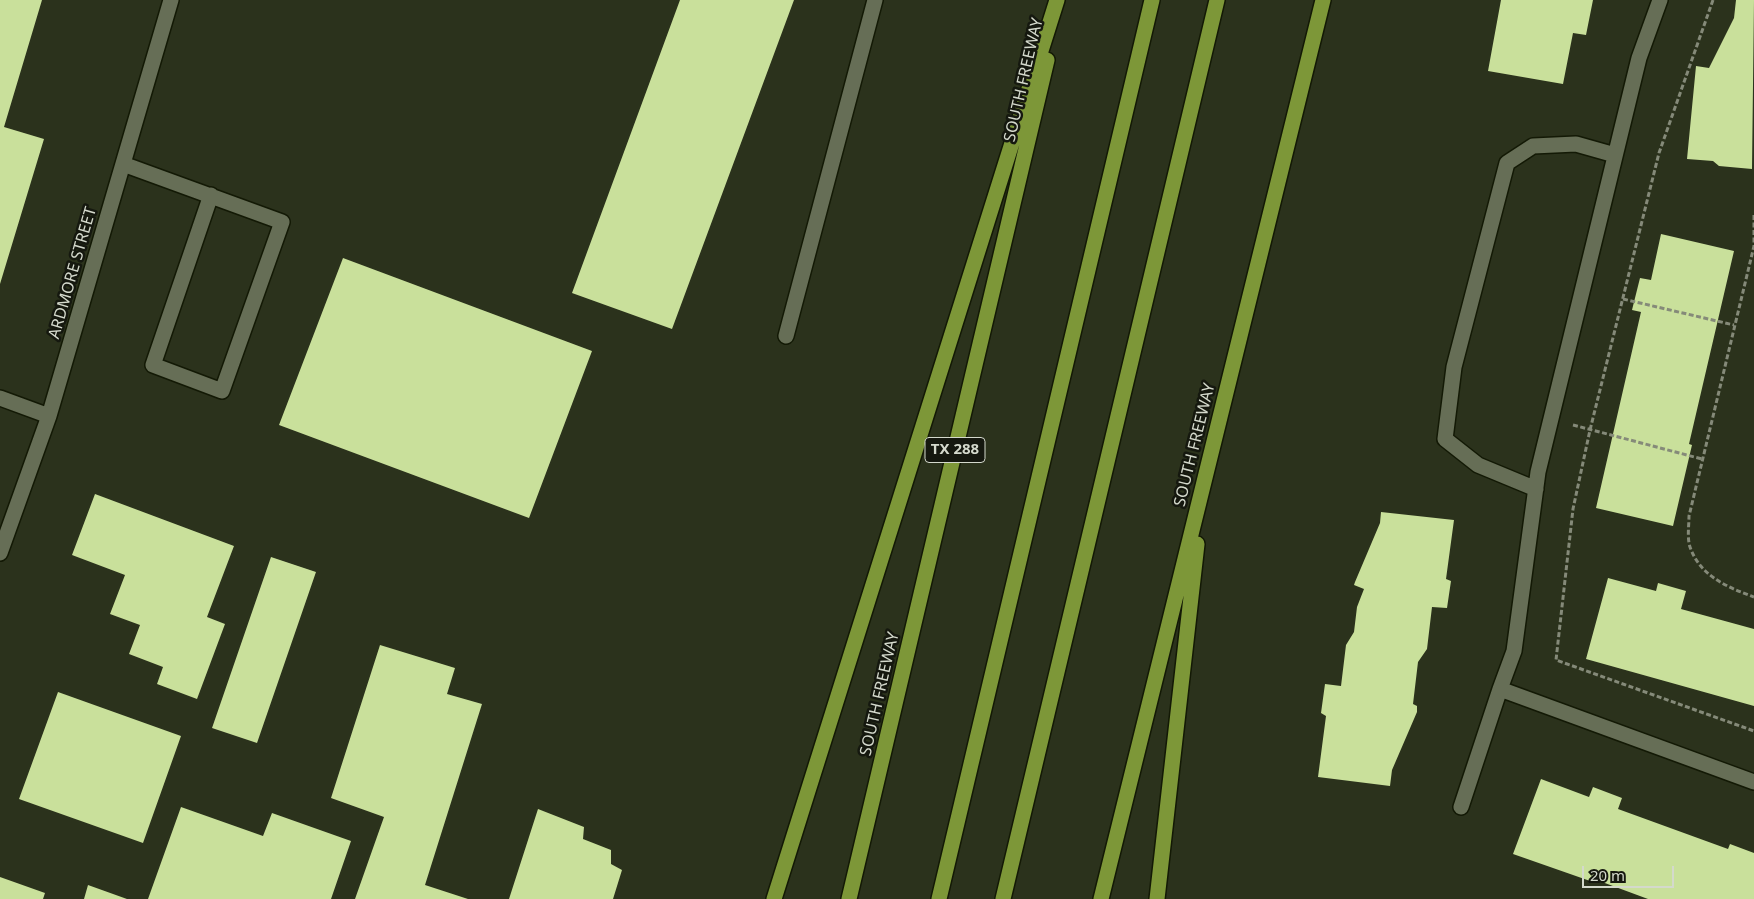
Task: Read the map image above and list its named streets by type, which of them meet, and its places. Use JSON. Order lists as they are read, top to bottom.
{
  "streets": {
    "highway": ["SOUTH FREEWAY", "TX 288"],
    "street": ["ARDMORE STREET"]
  },
  "scale_bar": "20 m"
}
